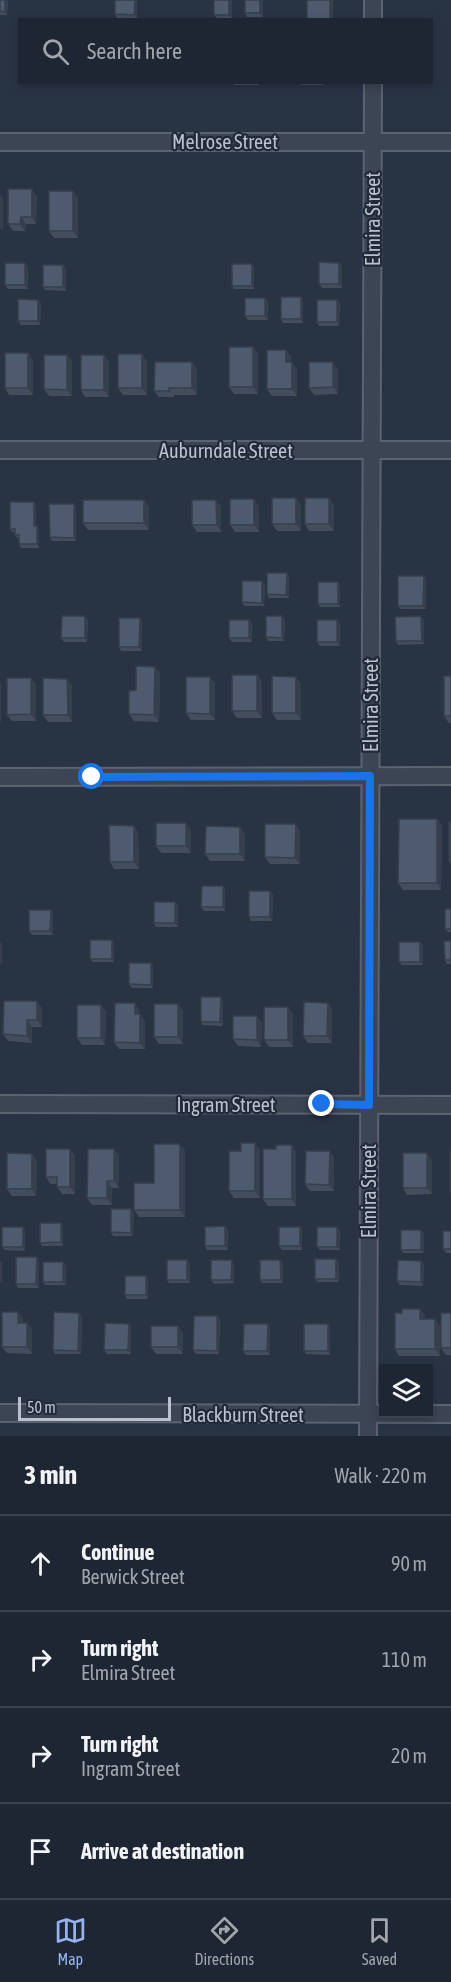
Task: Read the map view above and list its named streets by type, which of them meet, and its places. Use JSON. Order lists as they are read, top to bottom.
{
  "streets": {
    "street": [
      "Melrose Street",
      "Elmira Street",
      "Auburndale Street",
      "Ingram Street",
      "Blackburn Street"
    ]
  },
  "crossings": [
    ["Melrose Street", "Elmira Street"],
    ["Elmira Street", "Auburndale Street"],
    ["Elmira Street", "Ingram Street"],
    ["Elmira Street", "Blackburn Street"]
  ],
  "scale_bar": "50 m",
  "page": {
    "search": "Search here",
    "scale": "50 m",
    "heading": ["3 min", "Walk · 220 m"],
    "list": [
      ["Continue", "Berwick Street", "90 m"],
      ["Turn right", "Elmira Street", "110 m"],
      ["Turn right", "Ingram Street", "20 m"],
      "Arrive at destination"
    ],
    "nav": ["Map", "Directions", "Saved"]
  }
}
